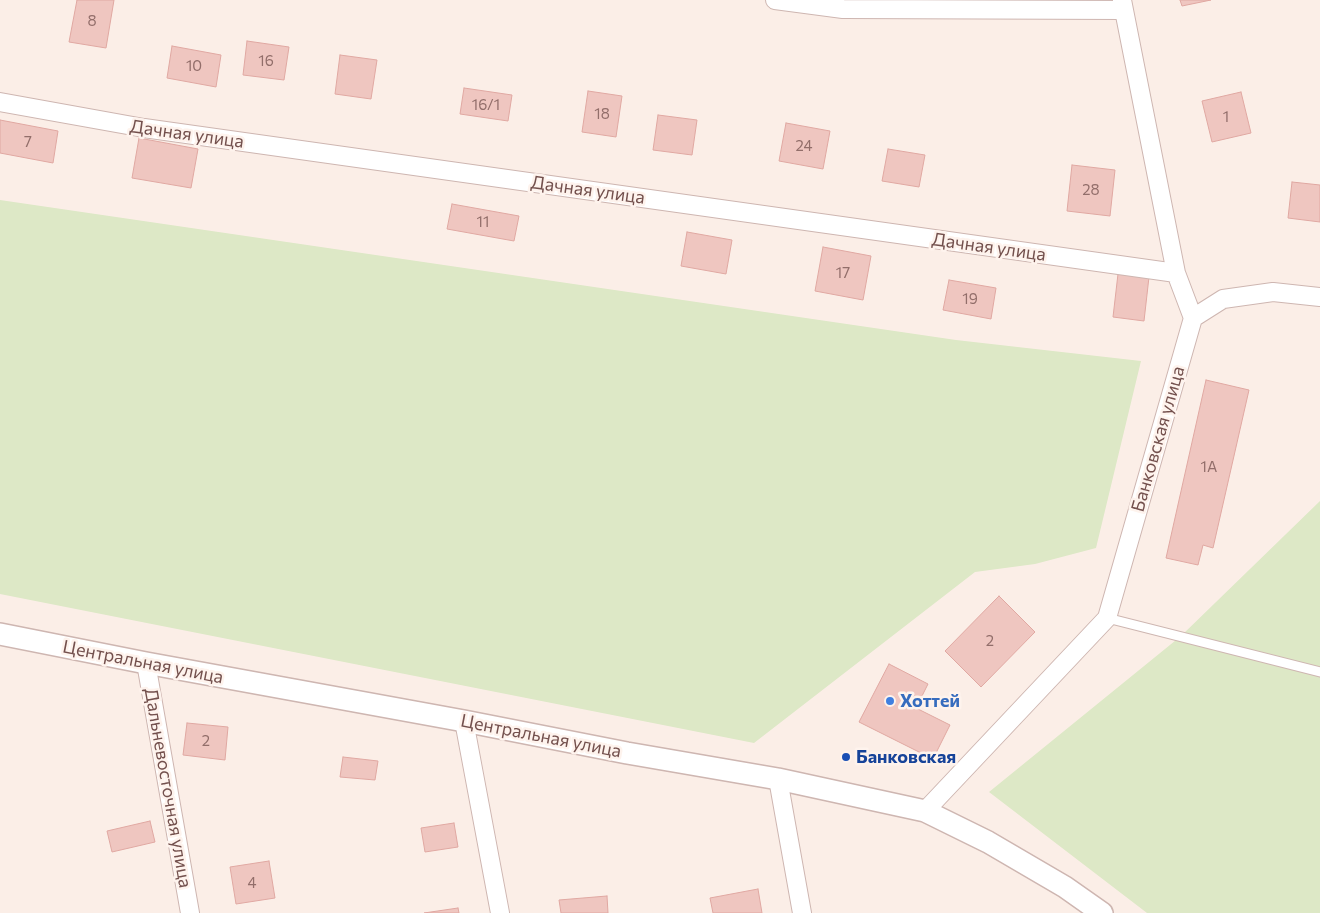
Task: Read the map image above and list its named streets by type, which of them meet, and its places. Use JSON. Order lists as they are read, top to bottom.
{
  "streets": {
    "street": [
      "Дачная улица",
      "Банковская улица",
      "Центральная улица",
      "Дальневосточная улица"
    ]
  },
  "crossings": [
    ["Банковская улица", "Центральная улица"],
    ["Центральная улица", "Дальневосточная улица"]
  ],
  "places": ["Хоттей", "Банковская"],
  "house_numbers": [
    "8",
    "16",
    "10",
    "16/1",
    "18",
    "1",
    "7",
    "24",
    "28",
    "11",
    "17",
    "19",
    "1А",
    "2",
    "2",
    "4"
  ]
}
